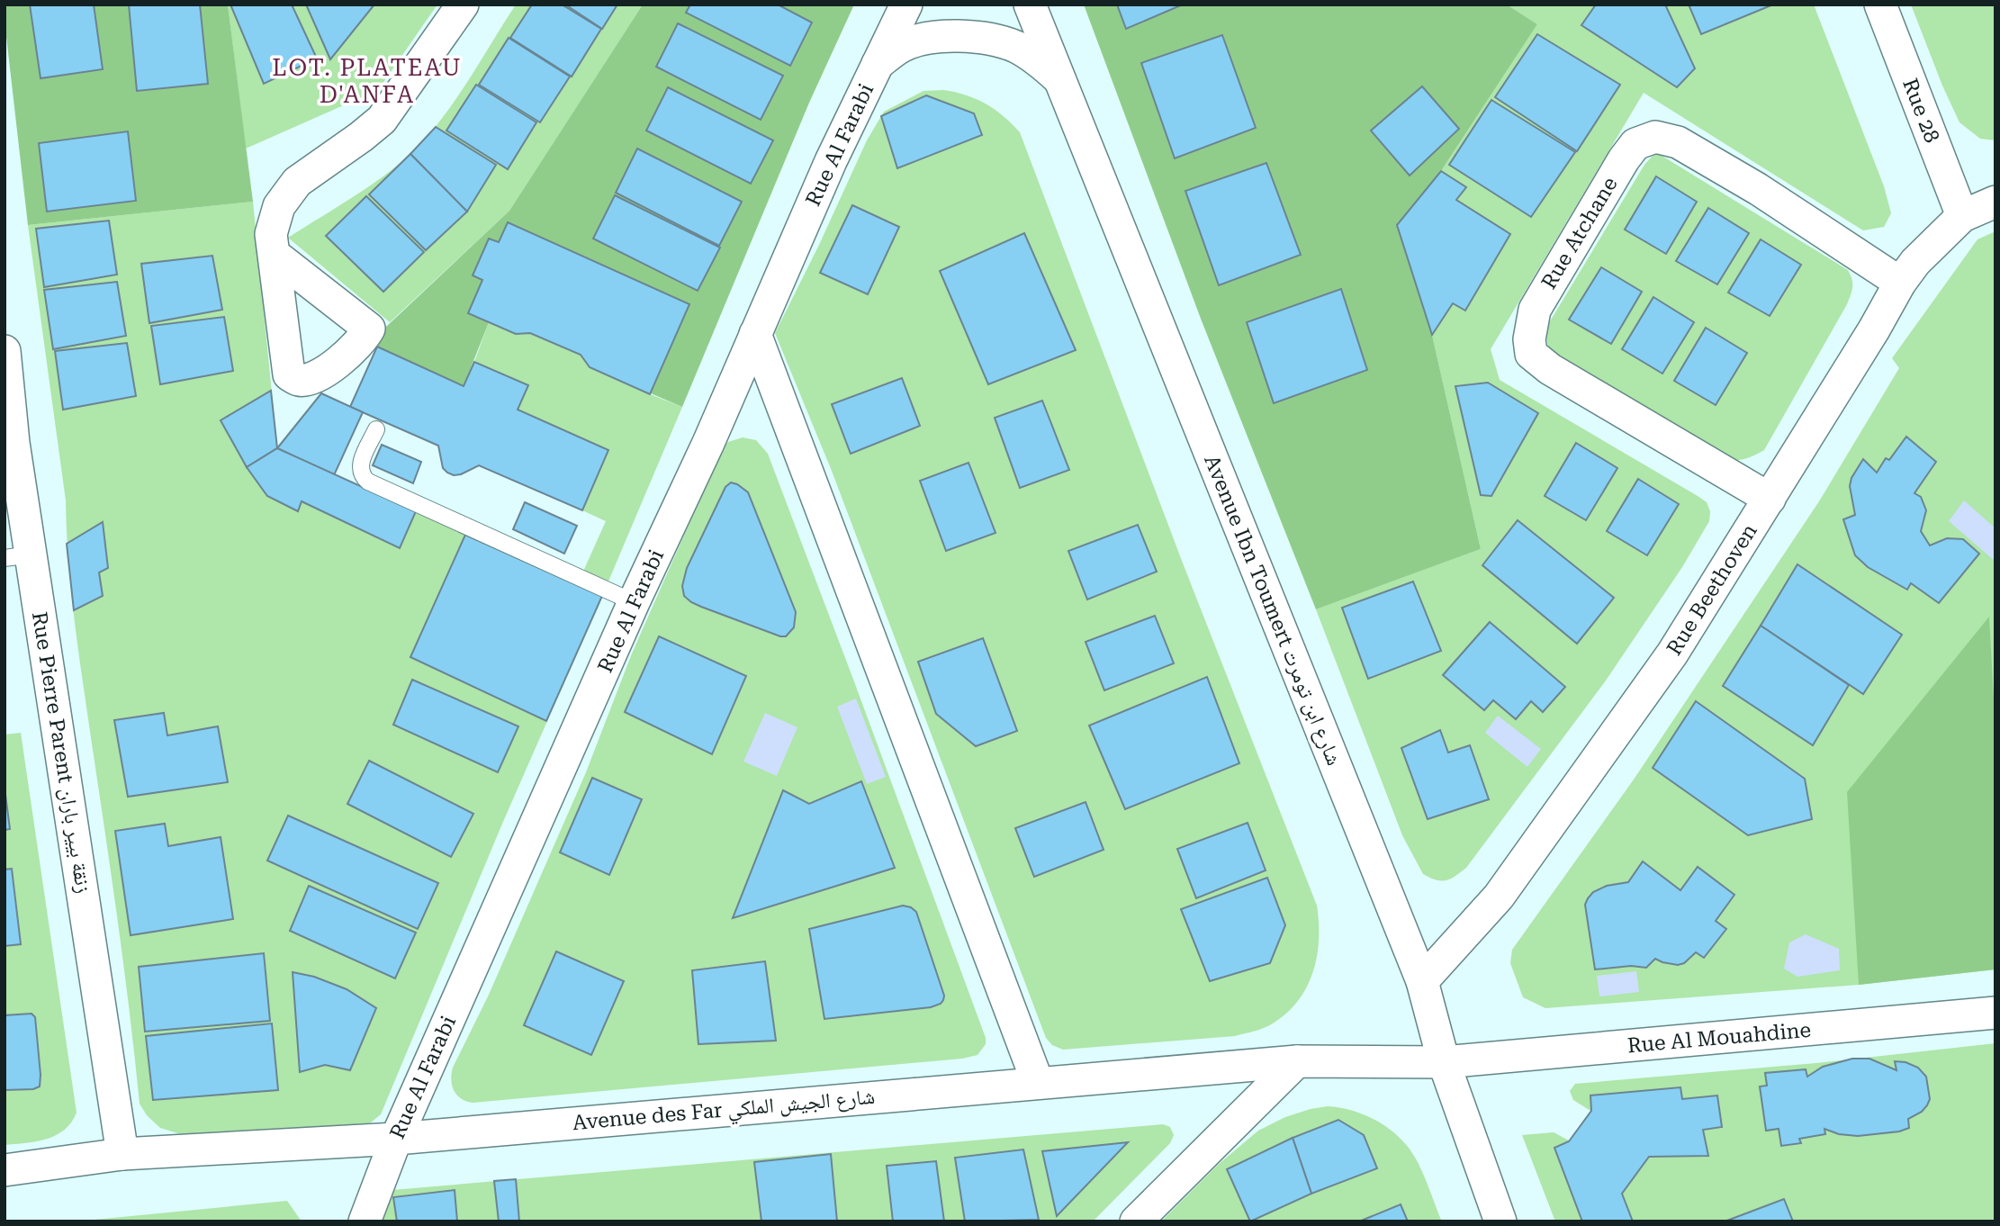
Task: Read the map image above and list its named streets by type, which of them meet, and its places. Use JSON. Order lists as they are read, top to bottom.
{
  "streets": {
    "street": [
      "Rue 28",
      "Rue Al Farabi",
      "Rue Atchane",
      "Rue Beethoven",
      "Avenue Ibn Toumert شارع ابن تومرت",
      "Rue Pierre Parent زنقة بيير باران",
      "Rue Al Mouahdine",
      "Avenue des Far شارع الجيش الملكي"
    ]
  },
  "crossings": [
    ["Rue 28", "Rue Beethoven"],
    ["Rue Al Farabi", "Avenue des Far شارع الجيش الملكي"],
    ["Rue Atchane", "Rue Beethoven"],
    ["Rue Beethoven", "Avenue Ibn Toumert شارع ابن تومرت"],
    ["Avenue Ibn Toumert شارع ابن تومرت", "Rue Al Mouahdine"],
    ["Avenue Ibn Toumert شارع ابن تومرت", "Avenue des Far شارع الجيش الملكي"],
    ["Rue Pierre Parent زنقة بيير باران", "Avenue des Far شارع الجيش الملكي"],
    ["Rue Al Mouahdine", "Avenue des Far شارع الجيش الملكي"]
  ],
  "districts": ["LOT. PLATEAU D'ANFA"]
}
